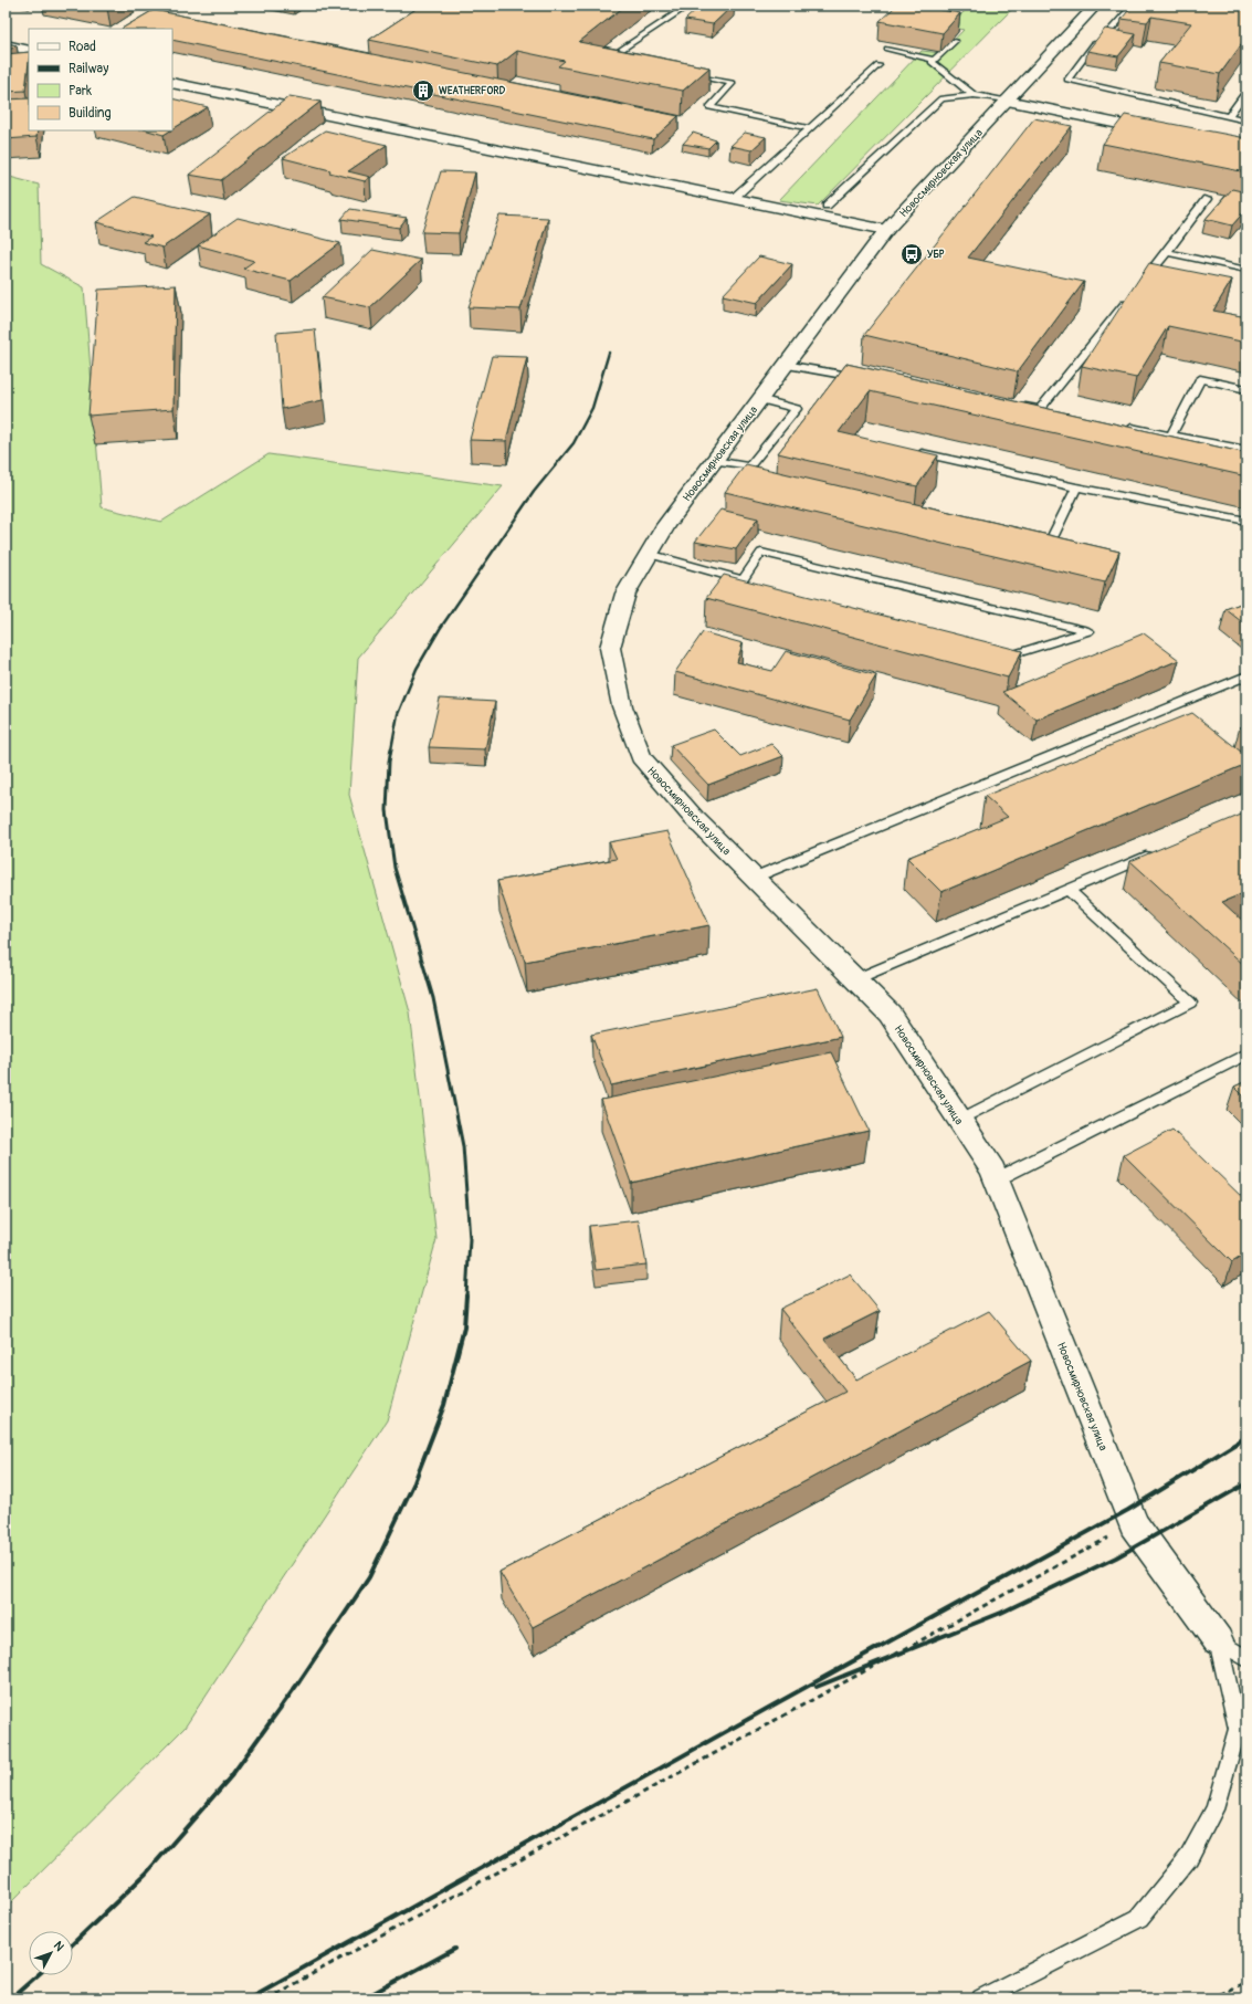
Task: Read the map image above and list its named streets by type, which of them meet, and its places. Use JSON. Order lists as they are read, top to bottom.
{
  "streets": {
    "street": ["Новосмирновская улица"]
  },
  "places": {
    "building": ["WEATHERFORD"],
    "bus stop": ["УБР"]
  },
  "legend": [
    "Road",
    "Railway",
    "Park",
    "Building"
  ],
  "north": "top right"
}
